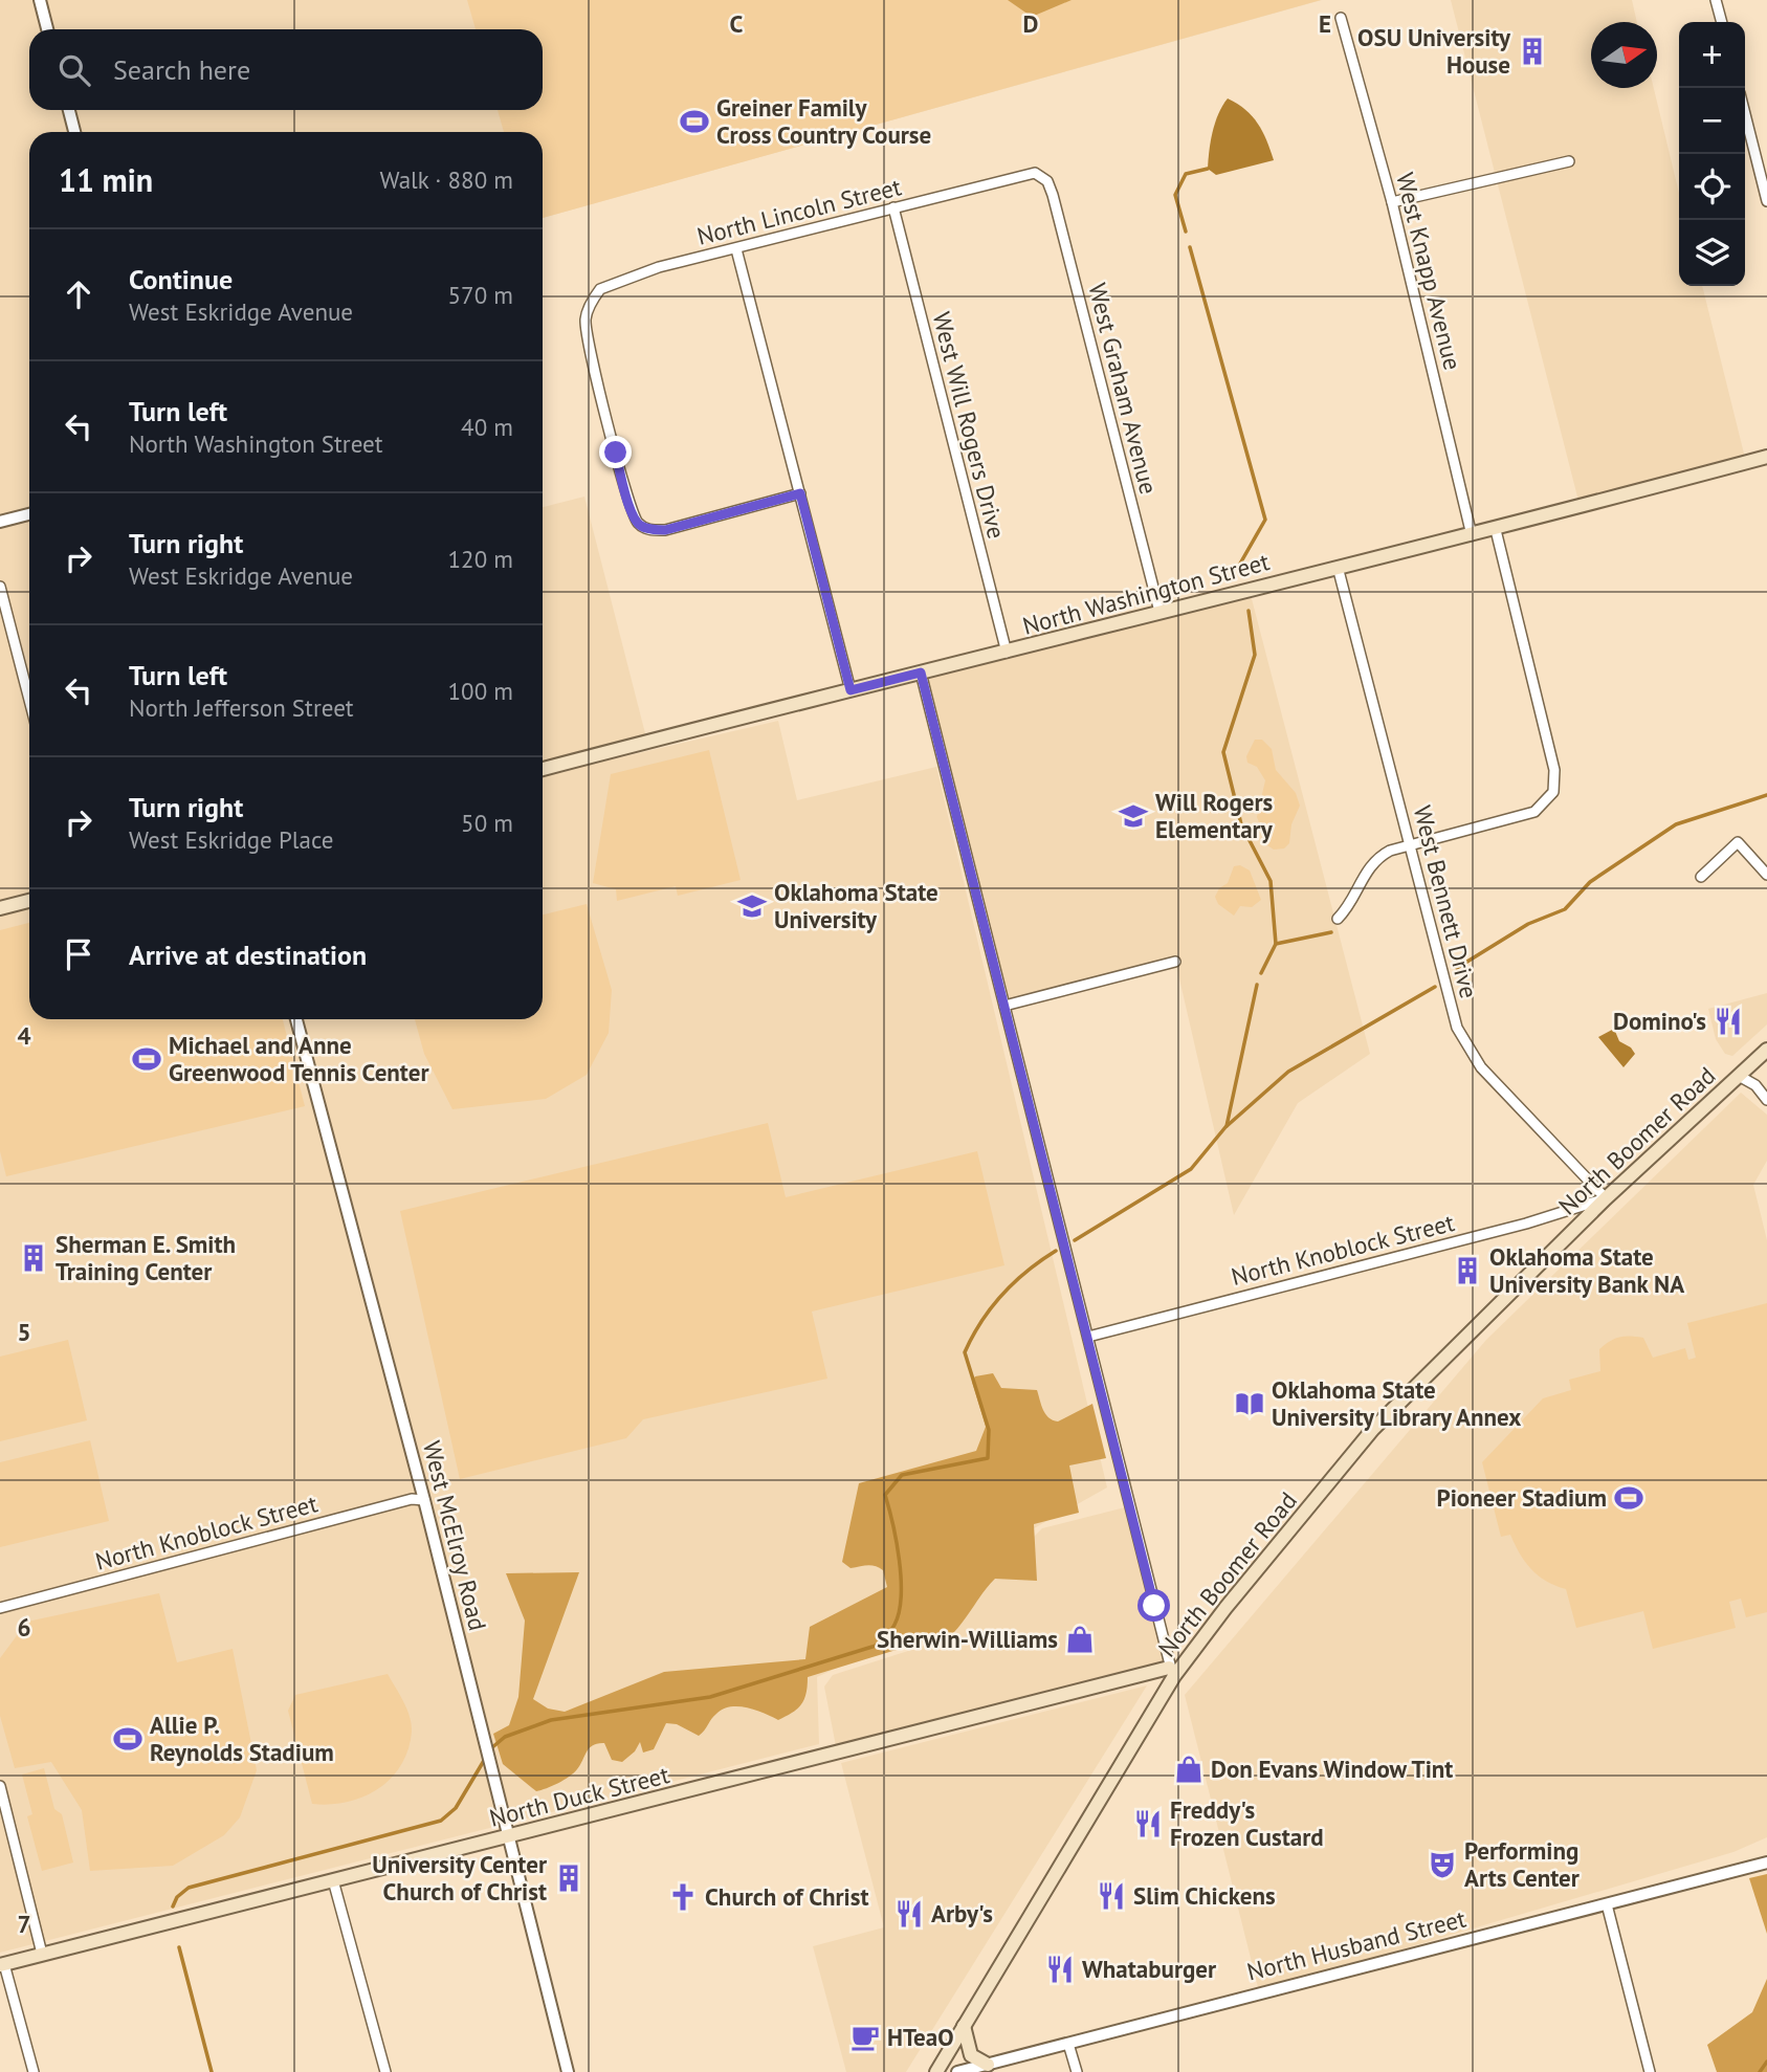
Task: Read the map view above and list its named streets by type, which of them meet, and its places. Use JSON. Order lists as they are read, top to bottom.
{
  "streets": {
    "main road": ["North Washington Street", "North Boomer Road", "North Duck Street"],
    "street": [
      "North Lincoln Street",
      "West Knapp Avenue",
      "West Graham Avenue",
      "West Will Rogers Drive",
      "West Bennett Drive",
      "North Knoblock Street",
      "West McElroy Road",
      "North Husband Street"
    ]
  },
  "crossings": [
    ["North Lincoln Street", "West Graham Avenue"],
    ["North Lincoln Street", "West Will Rogers Drive"],
    ["West Knapp Avenue", "North Washington Street"],
    ["West Graham Avenue", "North Washington Street"],
    ["West Will Rogers Drive", "North Washington Street"],
    ["North Washington Street", "West Bennett Drive"],
    ["West Bennett Drive", "North Boomer Road"],
    ["West Bennett Drive", "North Knoblock Street"],
    ["North Boomer Road", "North Knoblock Street"],
    ["North Boomer Road", "North Duck Street"],
    ["North Knoblock Street", "West McElroy Road"],
    ["West McElroy Road", "North Duck Street"]
  ],
  "places": {
    "building": [
      "OSU University House",
      "Sherman E. Smith Training Center",
      "Oklahoma State University Bank NA",
      "University Center Church of Christ"
    ],
    "sports": [
      "Greiner Family Cross Country Course",
      "Michael and Anne Greenwood Tennis Center",
      "Pioneer Stadium",
      "Allie P. Reynolds Stadium"
    ],
    "school or university": ["Will Rogers Elementary", "Oklahoma State University"],
    "restaurant": [
      "Domino's",
      "Freddy's Frozen Custard",
      "Slim Chickens",
      "Arby's",
      "Whataburger"
    ],
    "library": ["Oklahoma State University Library Annex"],
    "shop": ["Sherwin-Williams", "Don Evans Window Tint"],
    "theatre": ["Performing Arts Center"],
    "church": ["Church of Christ"],
    "cafe": ["HTeaO"]
  },
  "north": "right",
  "page": {
    "map_buttons": ["+", "−"],
    "search": "Search here",
    "heading": ["11 min", "Walk · 880 m"],
    "list": [
      ["Continue", "West Eskridge Avenue", "570 m"],
      ["Turn left", "North Washington Street", "40 m"],
      ["Turn right", "West Eskridge Avenue", "120 m"],
      ["Turn left", "North Jefferson Street", "100 m"],
      ["Turn right", "West Eskridge Place", "50 m"],
      "Arrive at destination"
    ]
  },
  "grid": {
    "columns": ["C", "D", "E"],
    "rows": [
      "4",
      "5",
      "6",
      "7"
    ]
  }
}
